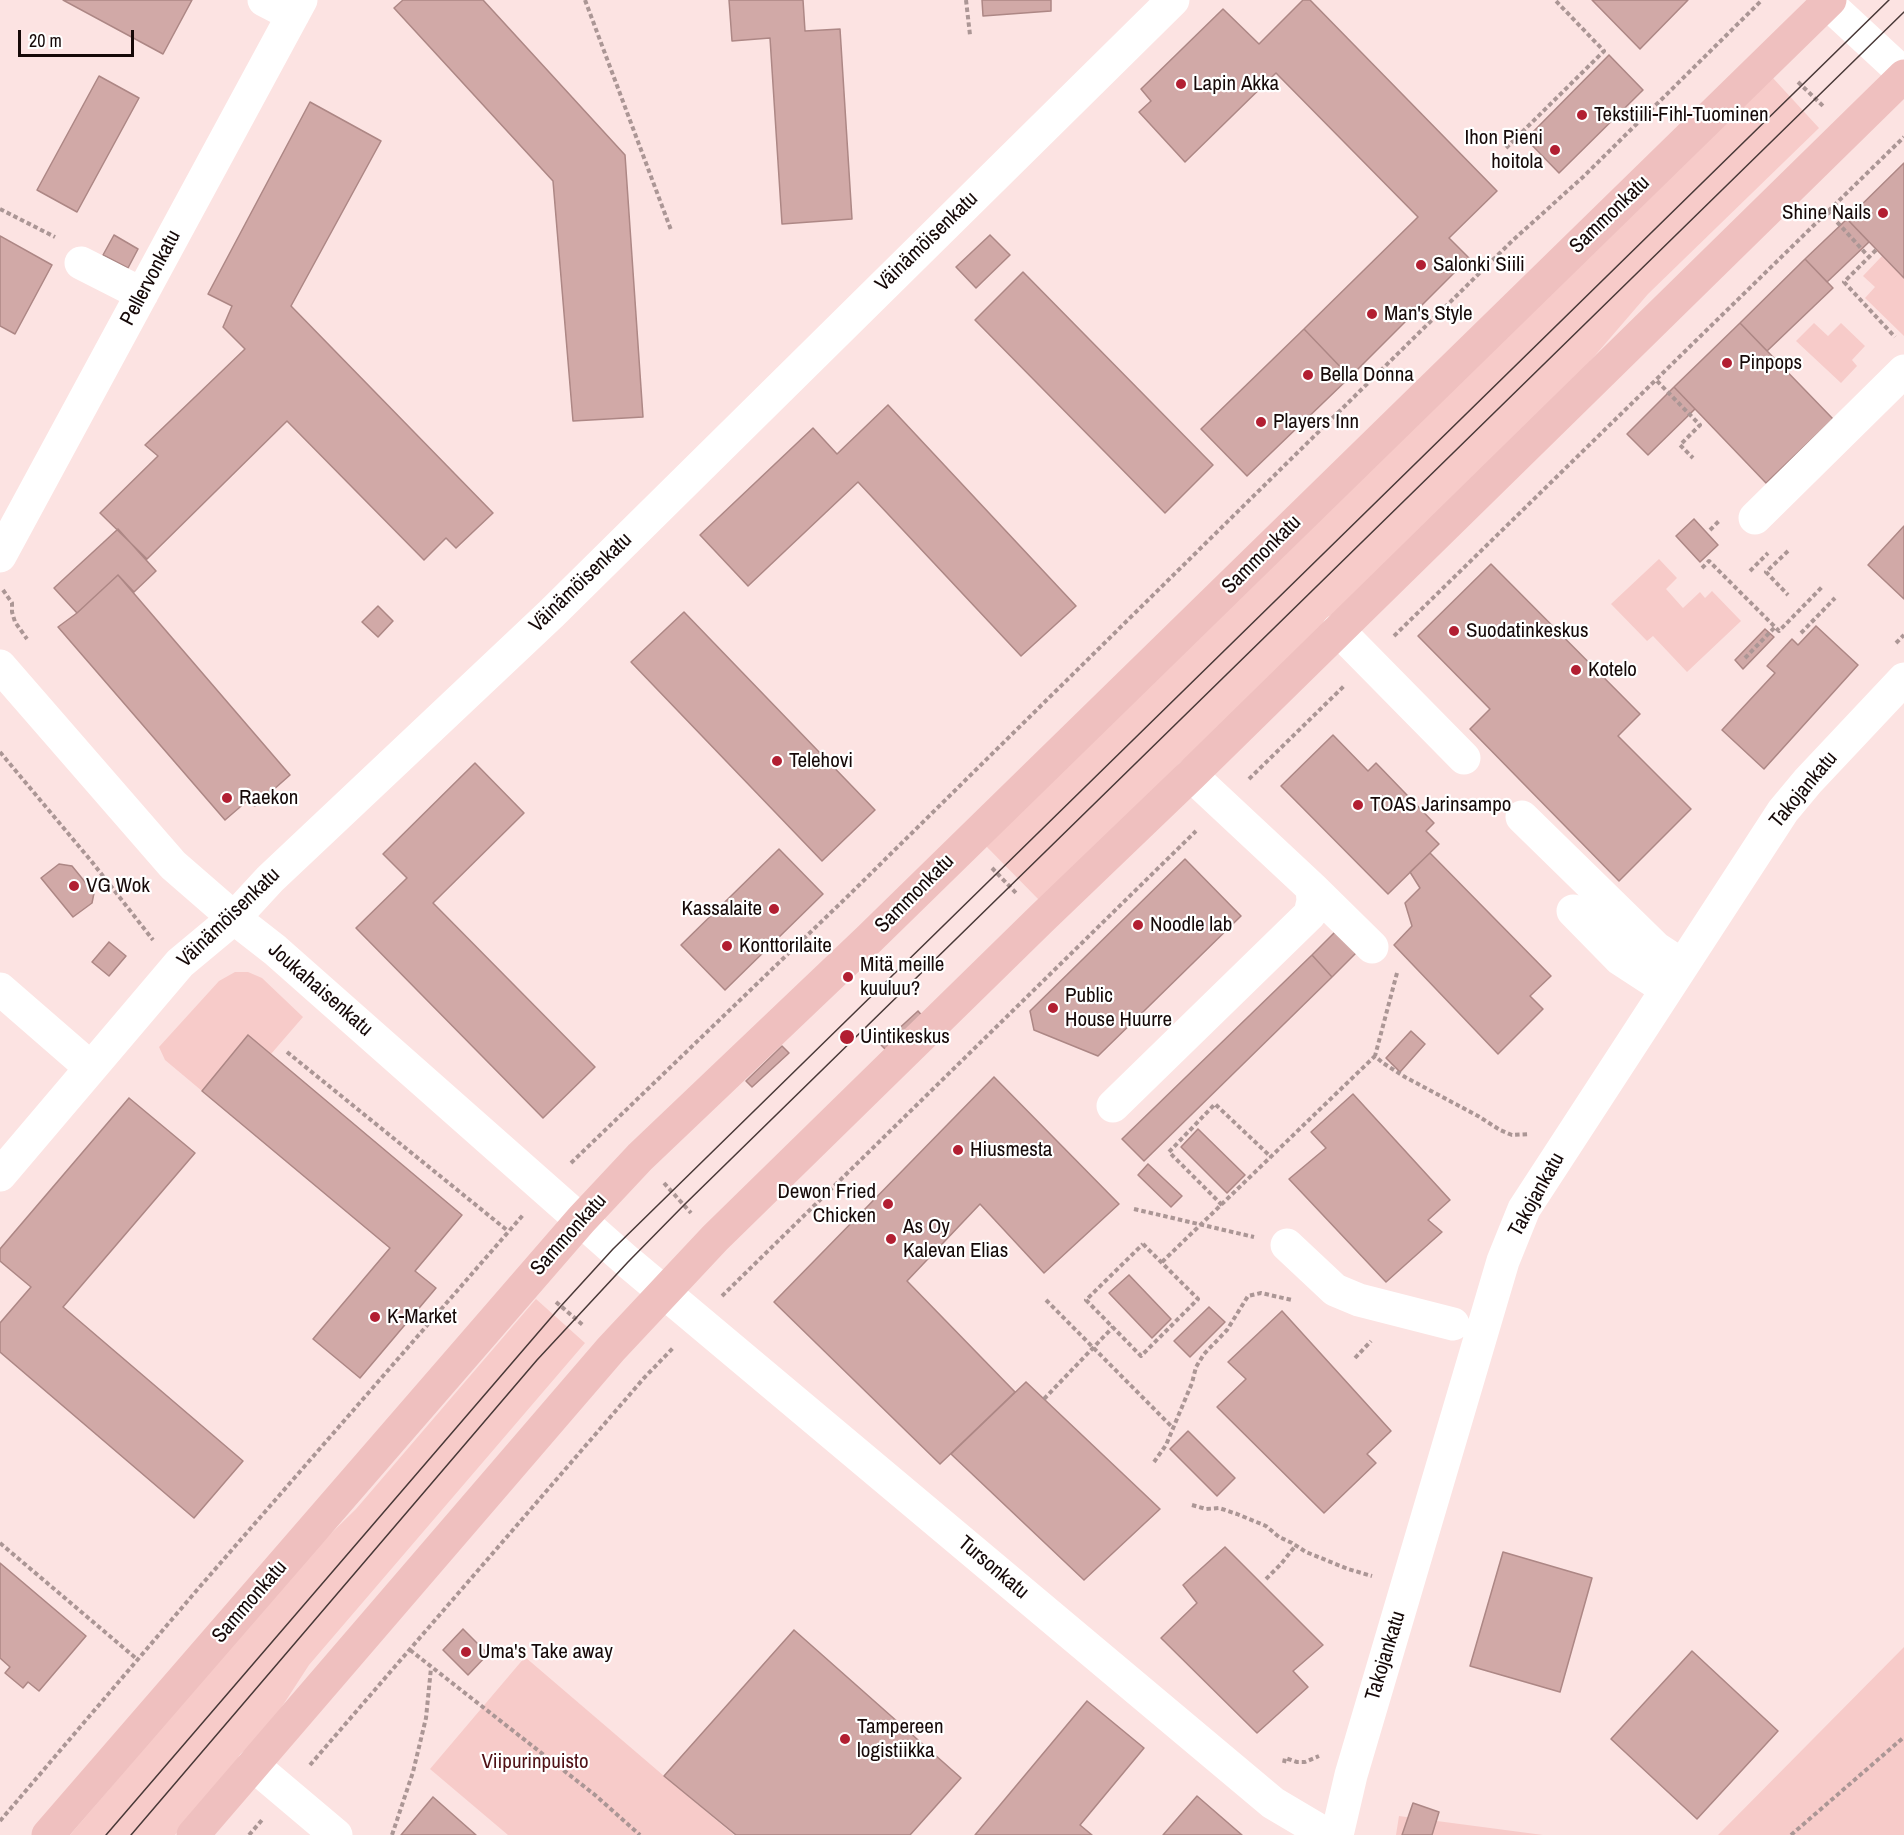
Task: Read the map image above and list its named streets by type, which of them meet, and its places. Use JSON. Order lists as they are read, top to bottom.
{
  "streets": {
    "main road": ["Sammonkatu"],
    "street": [
      "Väinämöisenkatu",
      "Pellervonkatu",
      "Takojankatu",
      "Joukahaisenkatu",
      "Tursonkatu"
    ]
  },
  "crossings": [
    ["Sammonkatu", "Joukahaisenkatu"],
    ["Väinämöisenkatu", "Joukahaisenkatu"],
    ["Joukahaisenkatu", "Tursonkatu"]
  ],
  "parks": ["Viipurinpuisto"],
  "places": [
    "Lapin Akka",
    "Tekstiili-Fihl-Tuominen",
    "Ihon Pieni hoitola",
    "Shine Nails",
    "Salonki Siili",
    "Man's Style",
    "Pinpops",
    "Bella Donna",
    "Players Inn",
    "Suodatinkeskus",
    "Kotelo",
    "Telehovi",
    "Raekon",
    "TOAS Jarinsampo",
    "VG Wok",
    "Kassalaite",
    "Noodle lab",
    "Konttorilaite",
    "Mitä meille kuuluu?",
    "Public House Huurre",
    "Uintikeskus",
    "Hiusmesta",
    "Dewon Fried Chicken",
    "As Oy Kalevan Elias",
    "K-Market",
    "Uma's Take away",
    "Tampereen logistiikka"
  ],
  "scale_bar": "20 m"
}
